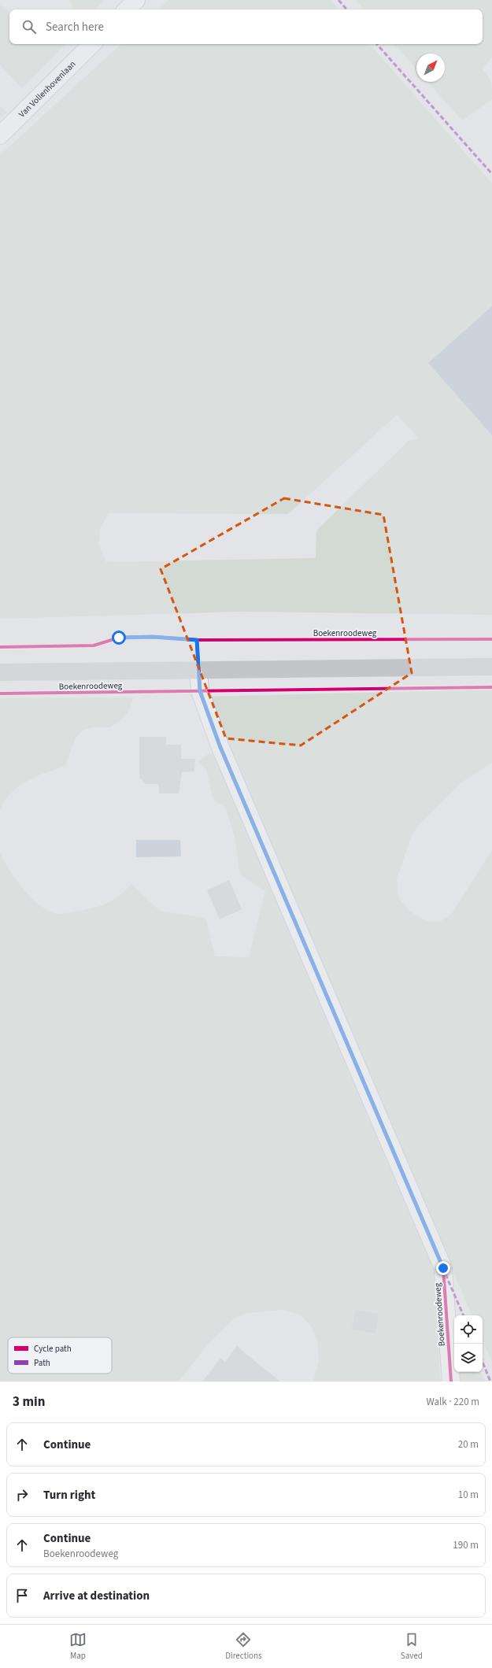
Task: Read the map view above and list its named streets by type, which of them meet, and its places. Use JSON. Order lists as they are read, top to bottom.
{
  "streets": {
    "main road": ["Boekenroodeweg"],
    "street": ["Van Vollenhovenlaan"]
  },
  "legend": ["Cycle path", "Path"],
  "north": "top right",
  "page": {
    "search": "Search here",
    "heading": ["3 min", "Walk · 220 m"],
    "list": [
      ["Continue", "20 m"],
      ["Turn right", "10 m"],
      ["Continue", "Boekenroodeweg", "190 m"],
      "Arrive at destination"
    ],
    "nav": ["Map", "Directions", "Saved"]
  }
}
